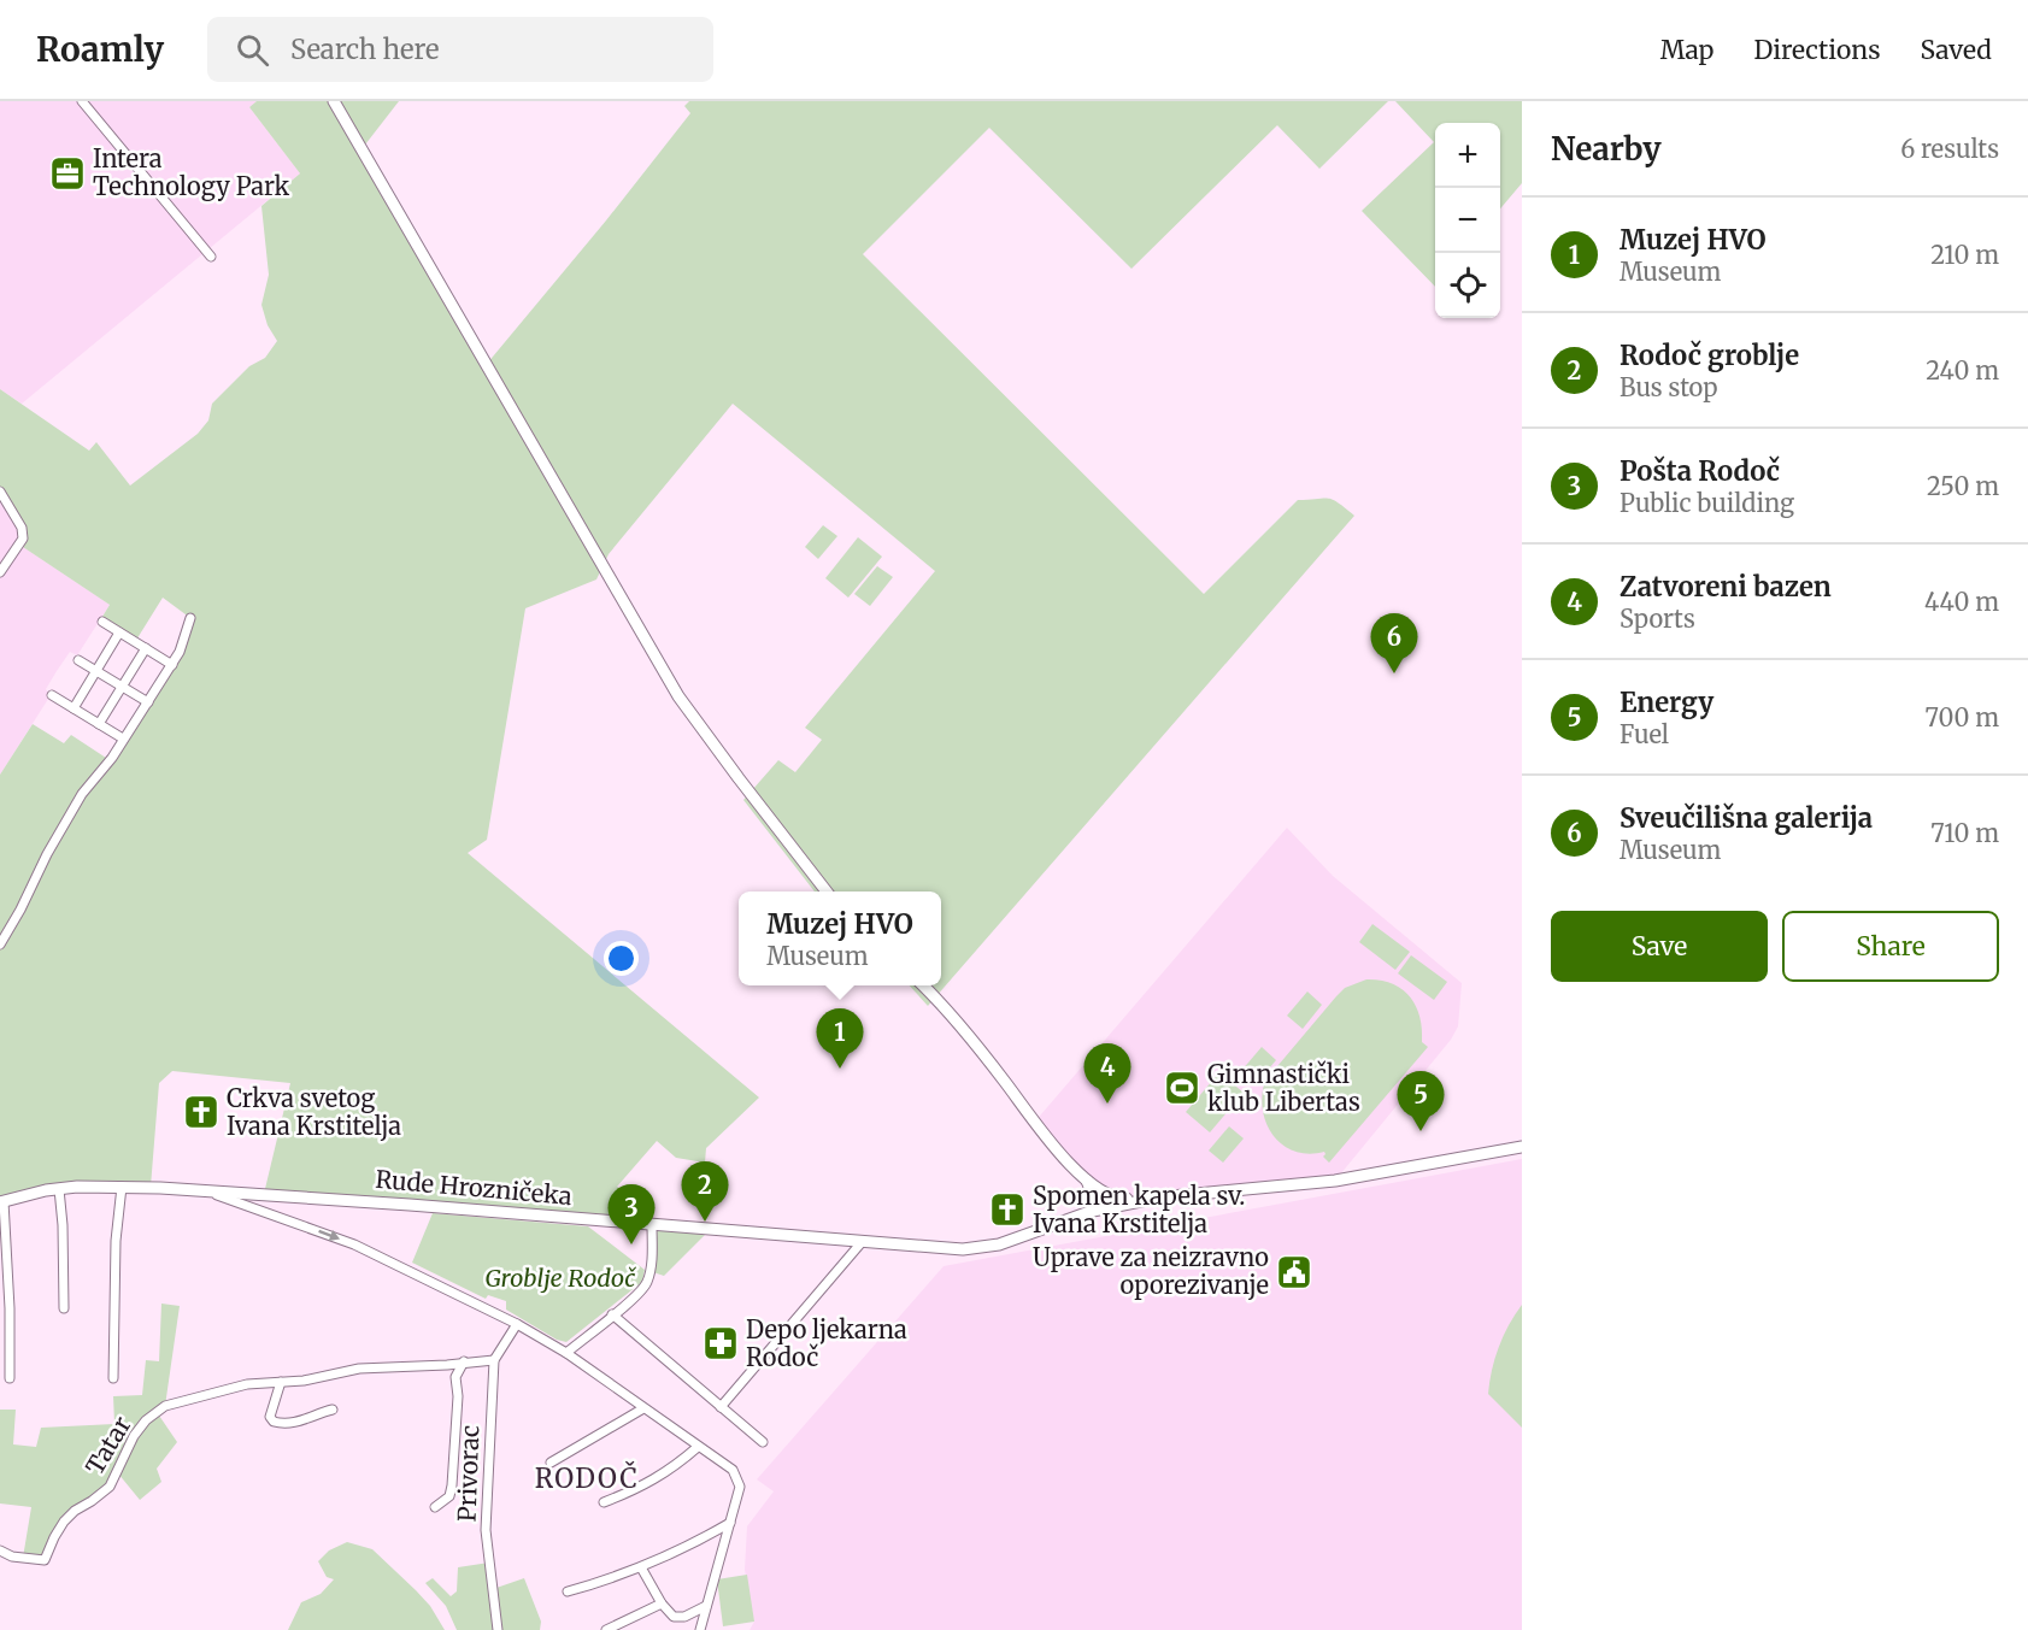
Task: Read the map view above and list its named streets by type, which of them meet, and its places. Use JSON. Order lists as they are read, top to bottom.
{
  "streets": {
    "street": ["Rude Hrozničeka", "Tatar", "Privorac"]
  },
  "crossings": [
    ["Tatar", "Privorac"]
  ],
  "districts": ["RODOČ"],
  "parks": ["Groblje Rodoč"],
  "places": {
    "office": ["Intera Technology Park"],
    "sports": ["Gimnastički klub Libertas"],
    "church": ["Crkva svetog Ivana Krstitelja", "Spomen kapela sv. Ivana Krstitelja"],
    "public building": ["Uprave za neizravno oporezivanje"],
    "pharmacy": ["Depo ljekarna Rodoč"]
  },
  "page": {
    "header": "Roamly",
    "search": "Search here",
    "nav": ["Map", "Directions", "Saved"],
    "heading": ["Nearby", "6 results"],
    "map_buttons": ["+", "−"],
    "list": [
      {
        "mark": "1",
        "name": "Muzej HVO",
        "note": "Museum",
        "value": "210 m"
      },
      {
        "mark": "2",
        "name": "Rodoč groblje",
        "note": "Bus stop",
        "value": "240 m"
      },
      {
        "mark": "3",
        "name": "Pošta Rodoč",
        "note": "Public building",
        "value": "250 m"
      },
      {
        "mark": "4",
        "name": "Zatvoreni bazen",
        "note": "Sports",
        "value": "440 m"
      },
      {
        "mark": "5",
        "name": "Energy",
        "note": "Fuel",
        "value": "700 m"
      },
      {
        "mark": "6",
        "name": "Sveučilišna galerija",
        "note": "Museum",
        "value": "710 m"
      }
    ],
    "pins": [
      "6",
      "1",
      "4",
      "5",
      "2",
      "3"
    ],
    "buttons": ["Save", "Share"],
    "popup": ["Muzej HVO", "Museum"]
  }
}
